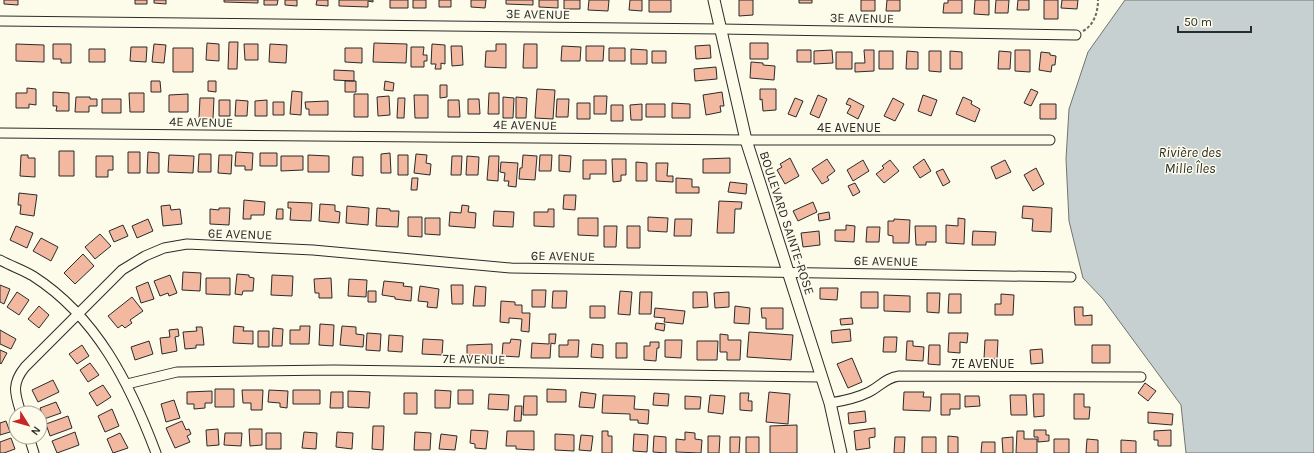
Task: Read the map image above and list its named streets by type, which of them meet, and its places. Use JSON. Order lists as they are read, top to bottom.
{
  "streets": {
    "street": [
      "3E AVENUE",
      "4E AVENUE",
      "BOULEVARD SAINTE-ROSE",
      "6E AVENUE",
      "7E AVENUE"
    ]
  },
  "crossings": [
    ["3E AVENUE", "BOULEVARD SAINTE-ROSE"],
    ["4E AVENUE", "BOULEVARD SAINTE-ROSE"],
    ["BOULEVARD SAINTE-ROSE", "6E AVENUE"],
    ["BOULEVARD SAINTE-ROSE", "7E AVENUE"]
  ],
  "water": ["Rivière des Mille Îles"],
  "scale_bar": "50 m",
  "north": "bottom right"
}
